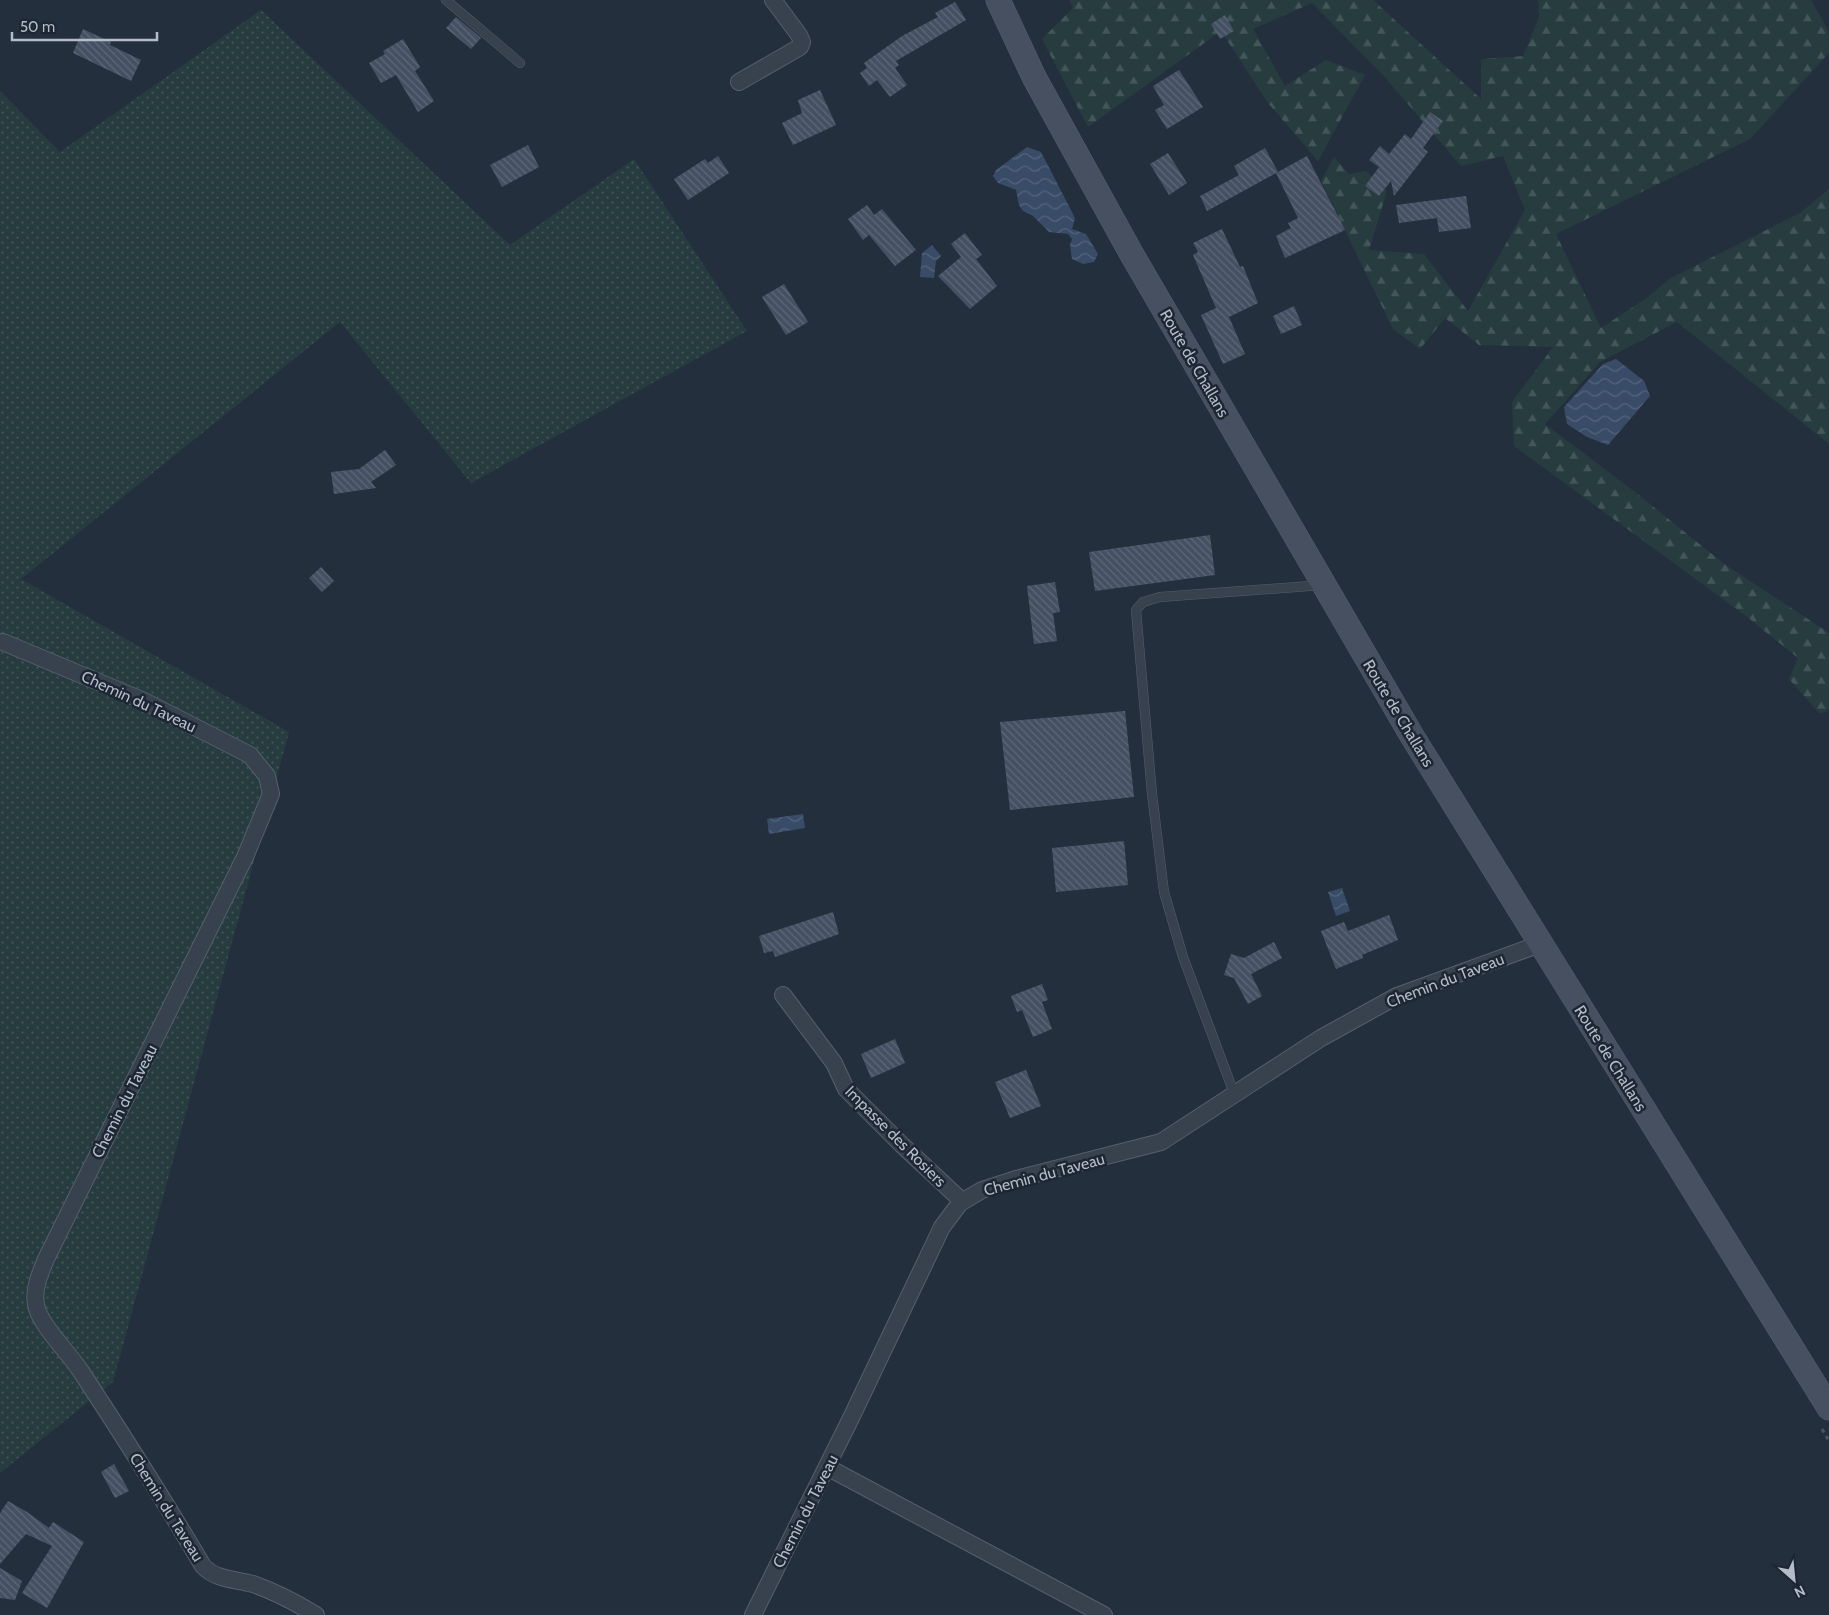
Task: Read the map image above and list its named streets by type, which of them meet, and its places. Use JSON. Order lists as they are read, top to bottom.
{
  "streets": {
    "main road": ["Route de Challans"],
    "street": ["Chemin du Taveau", "Impasse des Rosiers"]
  },
  "crossings": [
    ["Route de Challans", "Chemin du Taveau"],
    ["Chemin du Taveau", "Impasse des Rosiers"]
  ],
  "scale_bar": "50 m",
  "north": "bottom right"
}
